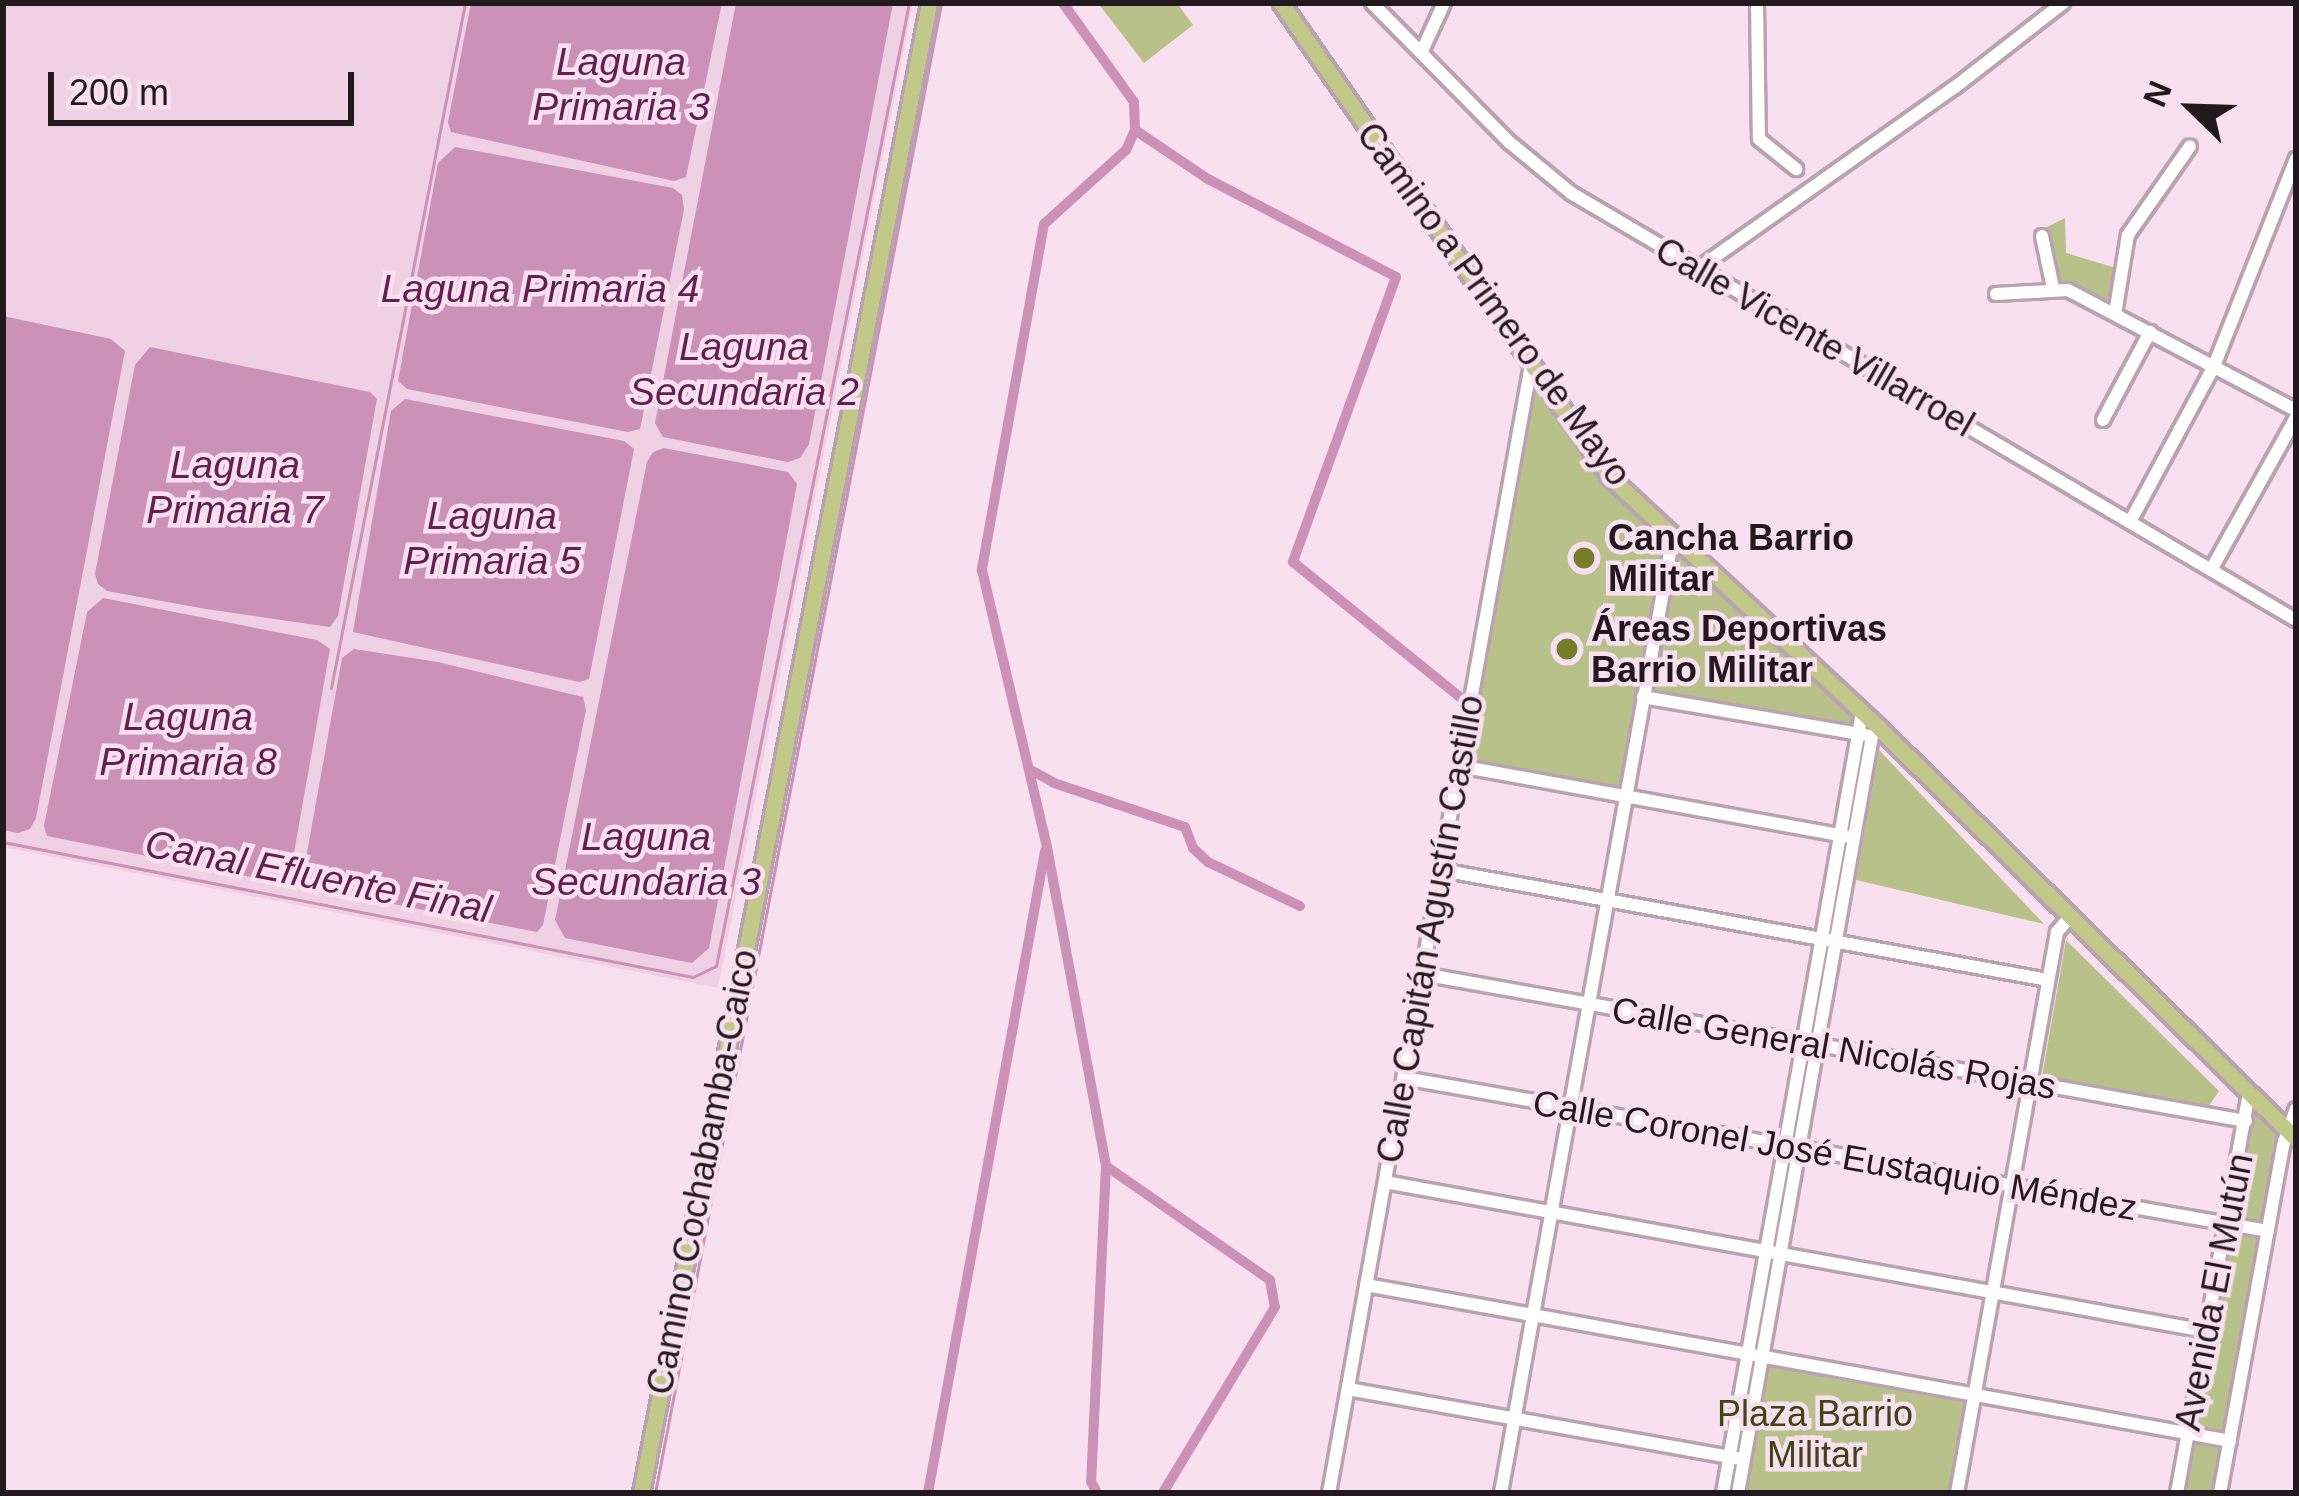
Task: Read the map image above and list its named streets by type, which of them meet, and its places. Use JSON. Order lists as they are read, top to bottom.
{
  "streets": {
    "main road": ["Camino a Primero de Mayo", "Camino Cochabamba-Caico"],
    "street": [
      "Calle Vicente Villarroel",
      "Calle Capitán Agustín Castillo",
      "Calle General Nicolás Rojas",
      "Calle Coronel José Eustaquio Méndez",
      "Avenida El Mutún"
    ]
  },
  "crossings": [
    ["Camino a Primero de Mayo", "Calle Capitán Agustín Castillo"],
    ["Camino a Primero de Mayo", "Avenida El Mutún"],
    ["Calle Capitán Agustín Castillo", "Calle General Nicolás Rojas"],
    ["Calle Capitán Agustín Castillo", "Calle Coronel José Eustaquio Méndez"],
    ["Calle General Nicolás Rojas", "Avenida El Mutún"],
    ["Calle Coronel José Eustaquio Méndez", "Avenida El Mutún"]
  ],
  "water": [
    "Laguna Primaria 3",
    "Laguna Primaria 4",
    "Laguna Secundaria 2",
    "Laguna Primaria 7",
    "Laguna Primaria 5",
    "Laguna Primaria 8",
    "Laguna Secundaria 3",
    "Canal Efluente Final"
  ],
  "parks": ["Plaza Barrio Militar"],
  "places": ["Cancha Barrio Militar", "Áreas Deportivas Barrio Militar"],
  "scale_bar": "200 m",
  "north": "top left"
}
